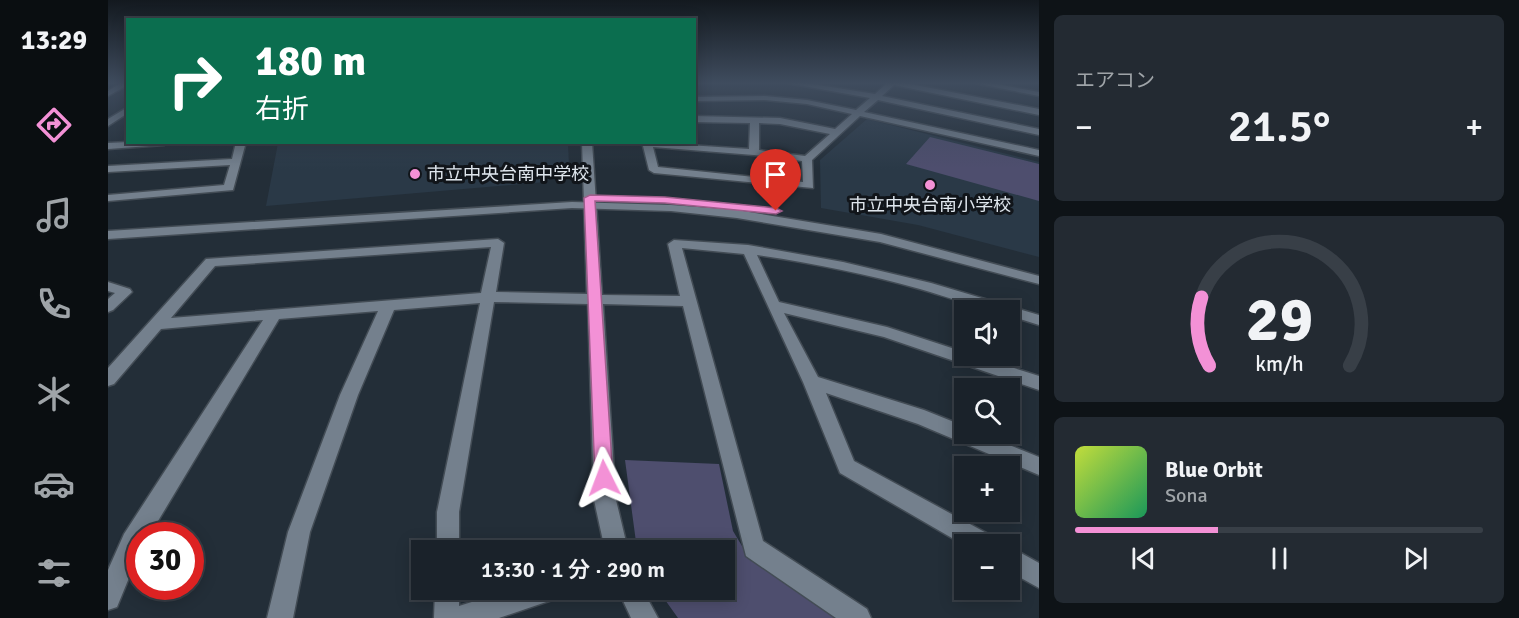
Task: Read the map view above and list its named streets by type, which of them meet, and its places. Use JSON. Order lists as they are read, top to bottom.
{
  "places": ["市立中央台南中学校", "市立中央台南小学校"],
  "page": {
    "tabs": "13:29",
    "tile": "エアコン",
    "turn": ["180 m", "右折"],
    "heat": ["−", "21.5°", "+"],
    "map_buttons": ["+", "−"],
    "song": ["Blue Orbit", "Sona"],
    "limit": "30",
    "trip": "13:30 · 1 分 · 290 m",
    "gauge": ["29", "km/h"]
  }
}
